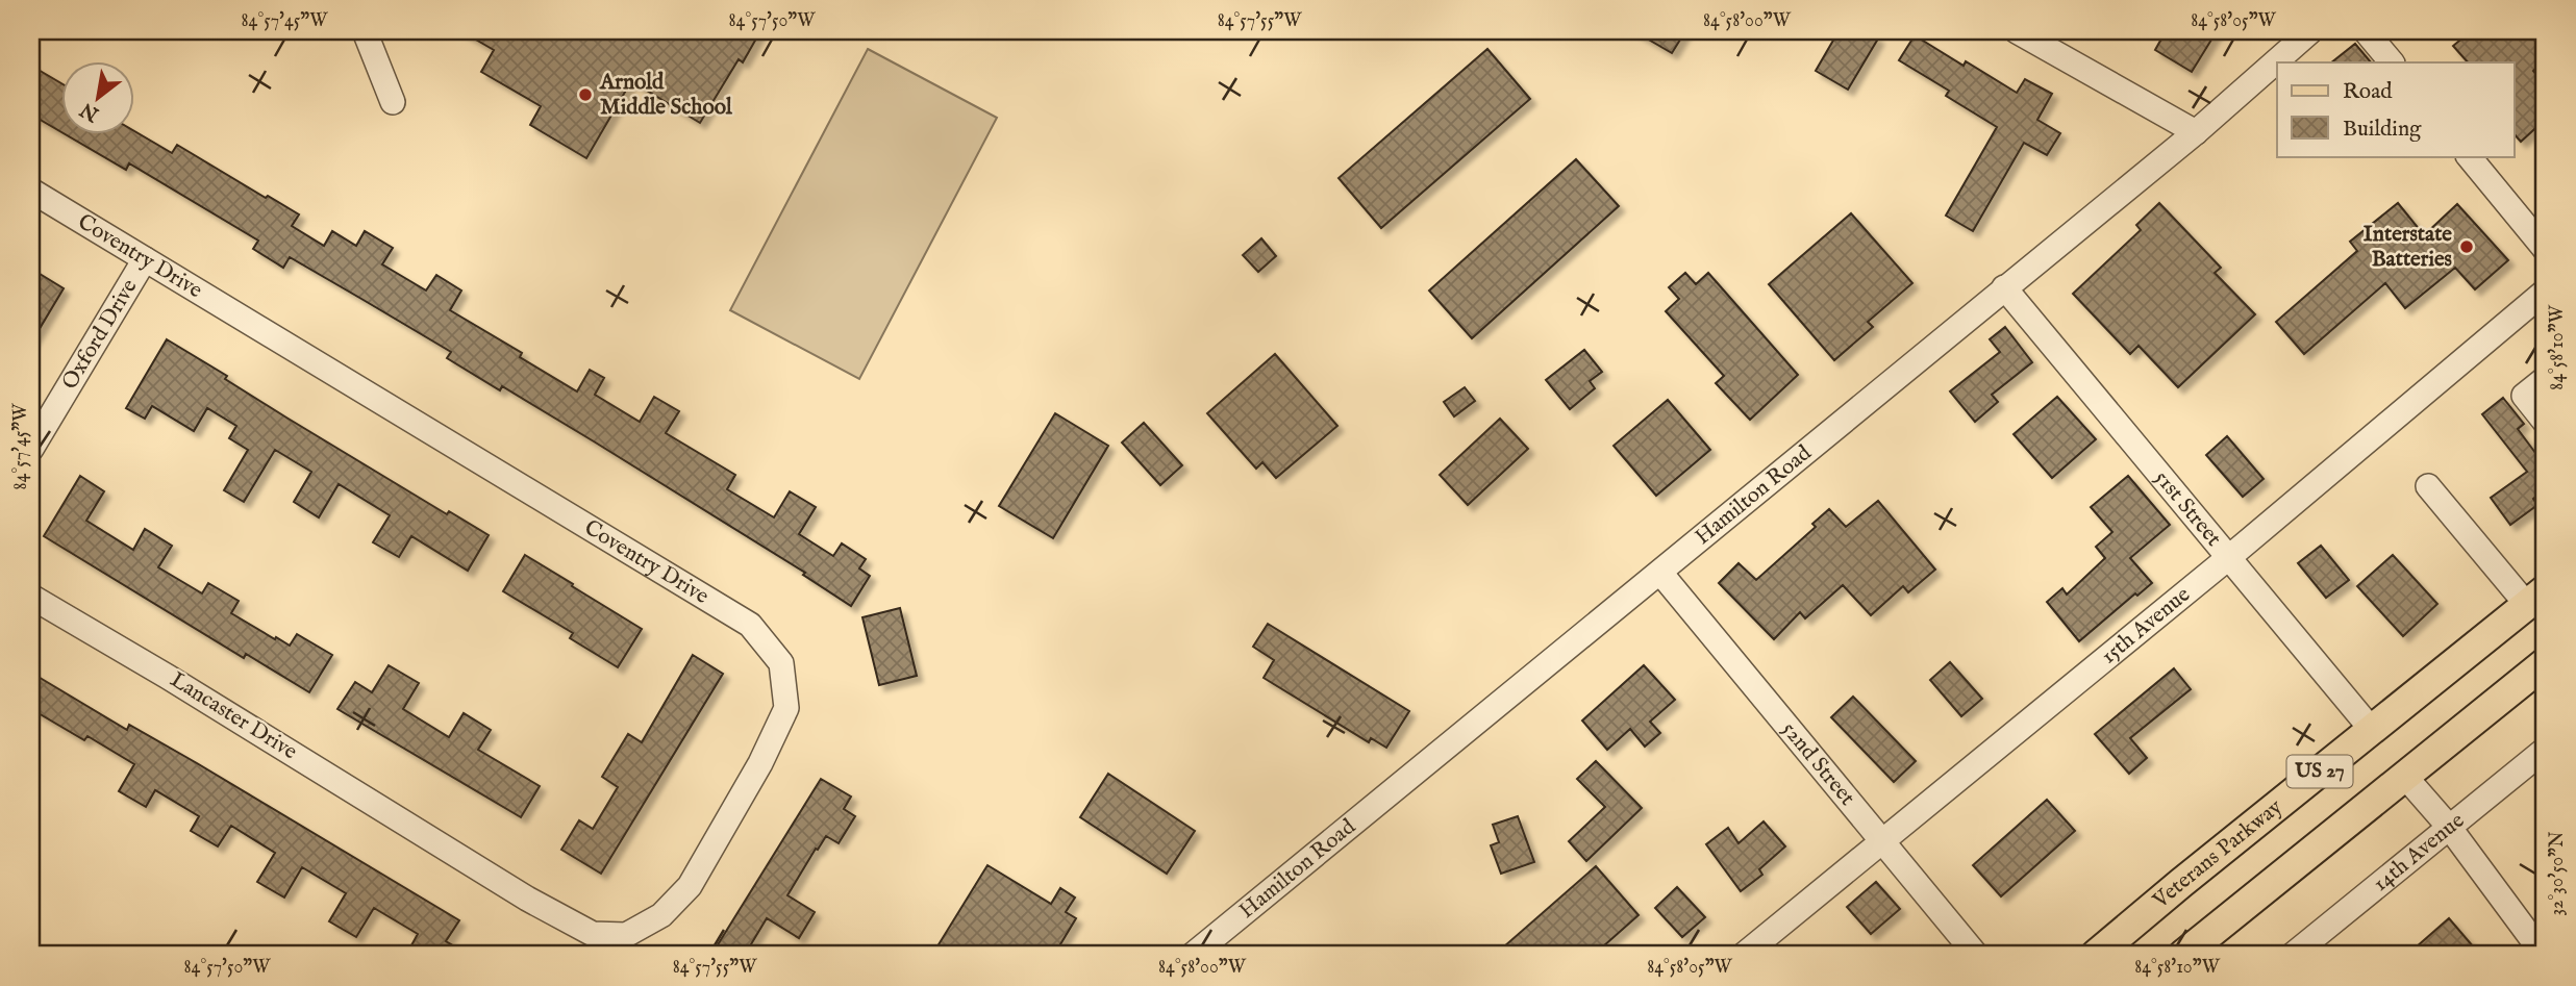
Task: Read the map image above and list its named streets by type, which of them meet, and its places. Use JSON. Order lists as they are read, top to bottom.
{
  "streets": {
    "main road": ["US 27", "Veterans Parkway"],
    "street": [
      "Coventry Drive",
      "Oxford Drive",
      "Hamilton Road",
      "51st Street",
      "15th Avenue",
      "Lancaster Drive",
      "52nd Street",
      "14th Avenue"
    ]
  },
  "crossings": [
    ["Coventry Drive", "Oxford Drive"],
    ["Coventry Drive", "Lancaster Drive"],
    ["Hamilton Road", "51st Street"],
    ["Hamilton Road", "52nd Street"],
    ["51st Street", "15th Avenue"],
    ["51st Street", "Veterans Parkway"],
    ["15th Avenue", "52nd Street"]
  ],
  "places": ["Arnold Middle School", "Interstate Batteries"],
  "legend": ["Road", "Building"],
  "north": "bottom left",
  "coordinates": [
    "84°57'45\"W",
    "84°57'50\"W",
    "84°57'55\"W",
    "84°58'00\"W",
    "84°58'05\"W",
    "84°58'10\"W",
    "32°30'50\"N"
  ]
}
